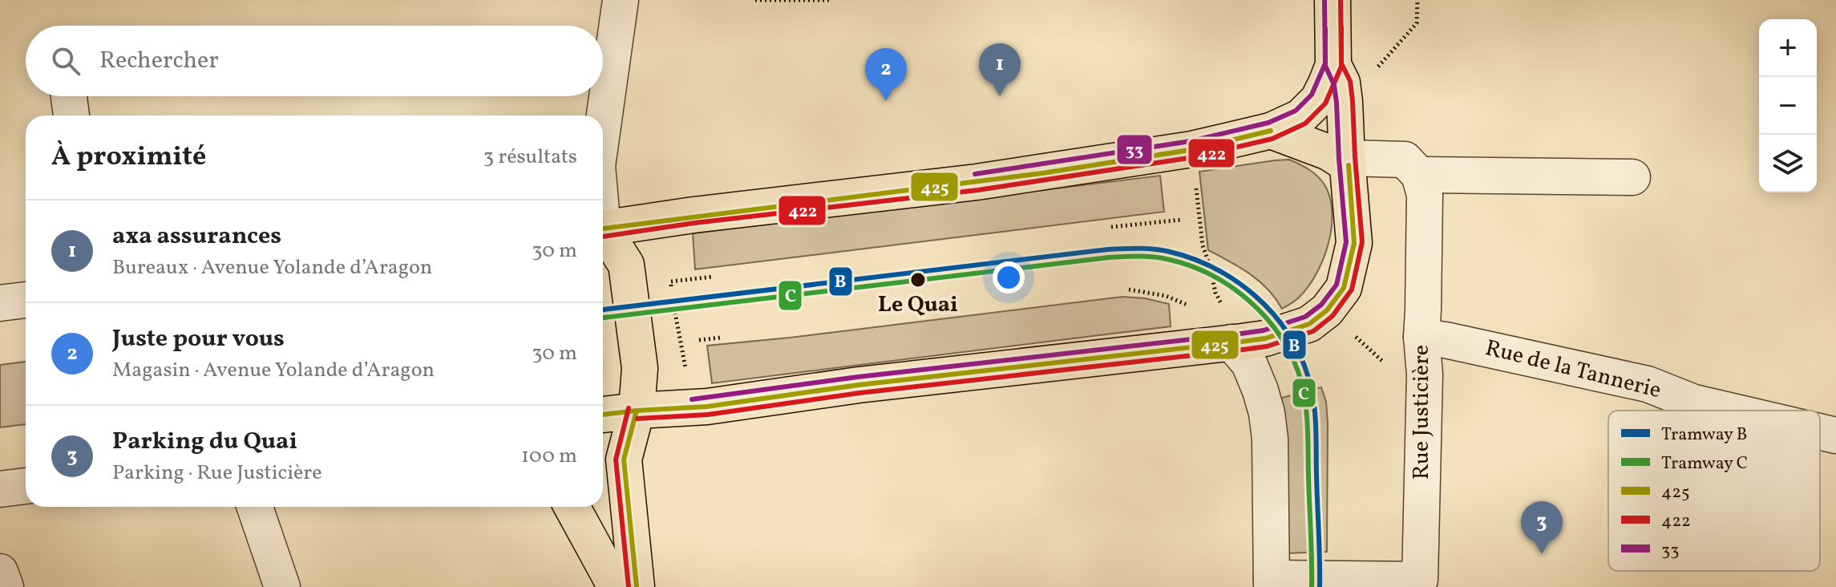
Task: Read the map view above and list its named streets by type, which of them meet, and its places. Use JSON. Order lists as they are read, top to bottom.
{
  "streets": {
    "street": ["Rue de la Tannerie", "Rue Justicière"]
  },
  "crossings": [
    ["Rue de la Tannerie", "Rue Justicière"]
  ],
  "places": ["Le Quai"],
  "lines": [
    "transit line 422",
    "transit line 33",
    "transit line 425",
    "tram line B",
    "tram line C"
  ],
  "legend": [
    "Tramway B",
    "Tramway C",
    "425",
    "422",
    "33"
  ],
  "page": {
    "map_buttons": ["+", "−"],
    "search": "Rechercher",
    "pins": ["1", "2", "3"],
    "heading": ["À proximité", "3 résultats"],
    "list": [
      {
        "mark": "1",
        "name": "axa assurances",
        "note": "Bureaux · Avenue Yolande d’Aragon",
        "value": "30 m"
      },
      {
        "mark": "2",
        "name": "Juste pour vous",
        "note": "Magasin · Avenue Yolande d’Aragon",
        "value": "30 m"
      },
      {
        "mark": "3",
        "name": "Parking du Quai",
        "note": "Parking · Rue Justicière",
        "value": "100 m"
      }
    ]
  }
}
